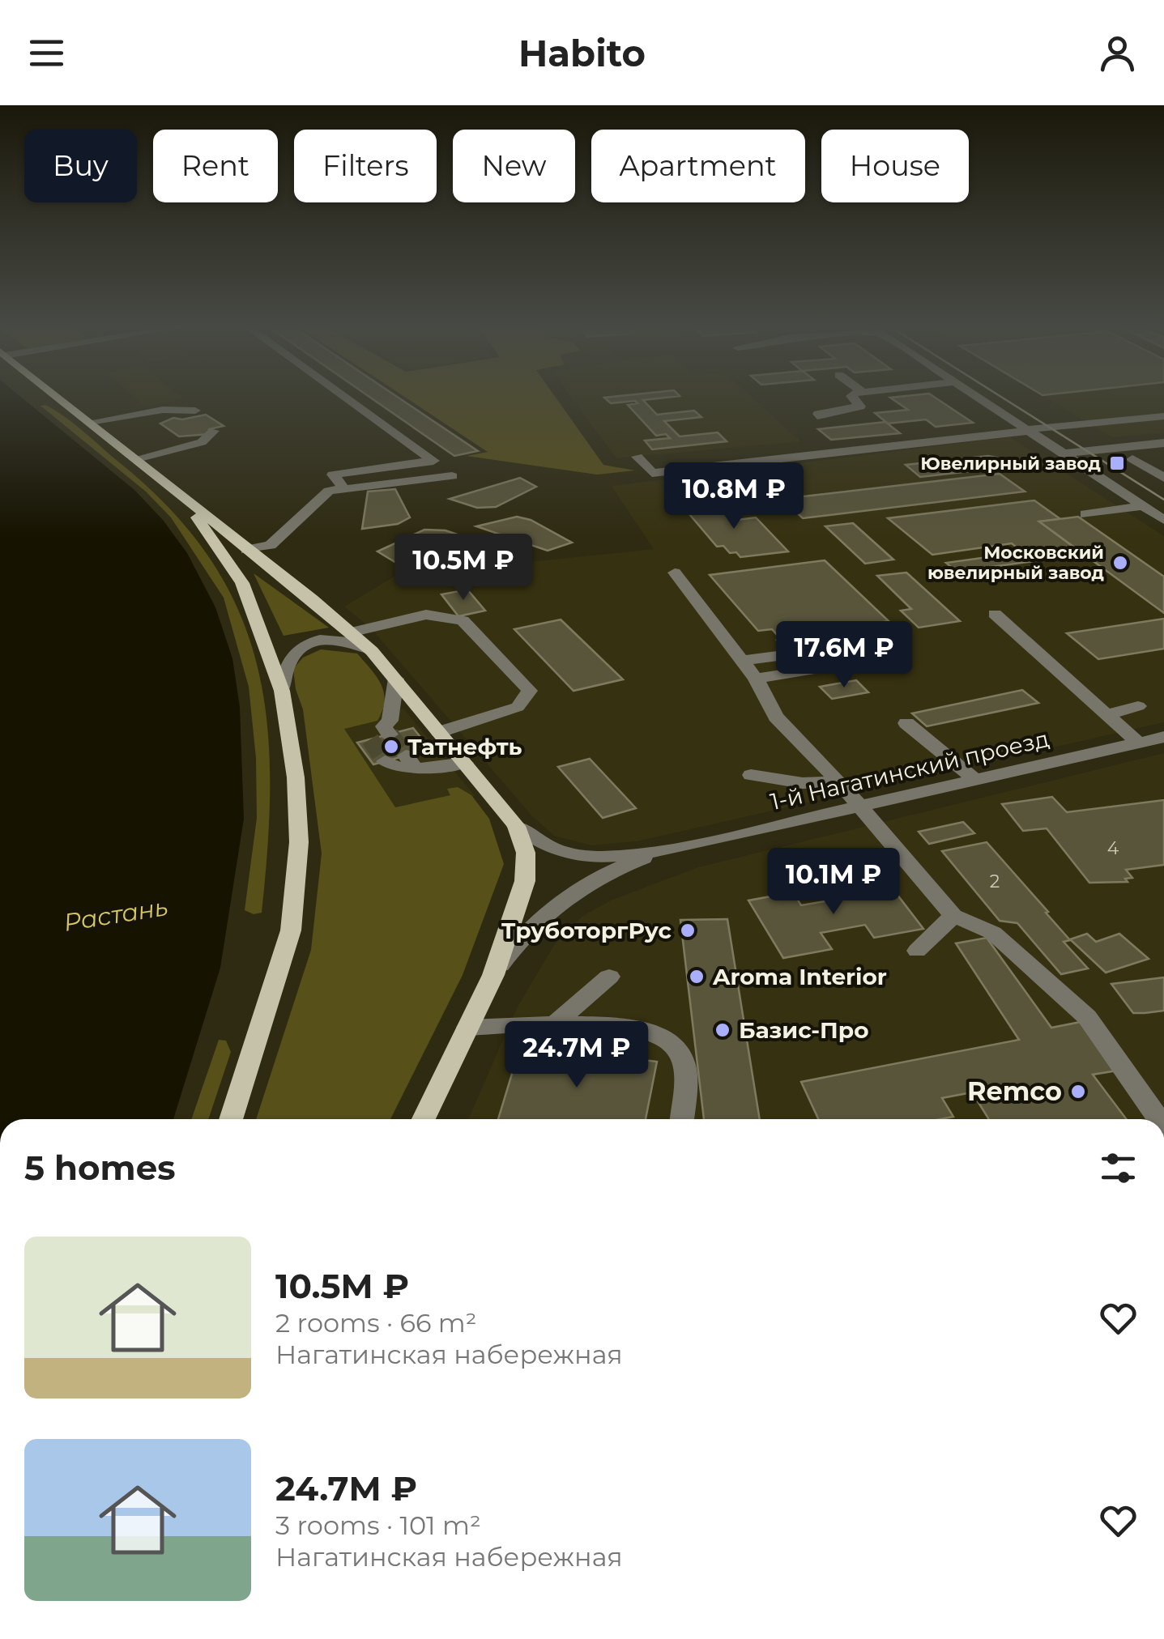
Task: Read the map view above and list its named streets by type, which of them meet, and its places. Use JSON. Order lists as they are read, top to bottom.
{
  "streets": {
    "street": ["1-й Нагатинский проезд"]
  },
  "water": ["Растань"],
  "places": {
    "transit": ["Ювелирный завод"],
    "other": [
      "Московский ювелирный завод",
      "Татнефть",
      "ТруботоргРус",
      "Aroma Interior",
      "Базис-Про",
      "Remco"
    ]
  },
  "house_numbers": ["4", "2"],
  "page": {
    "header": "Habito",
    "chip": [
      "Buy",
      "Rent",
      "Filters",
      "New",
      "Apartment",
      "House"
    ],
    "price": [
      "10.8M ₽",
      "10.5M ₽",
      "17.6M ₽",
      "10.1M ₽",
      "24.7M ₽"
    ],
    "heading": "5 homes",
    "list": [
      {
        "name": "10.5M ₽",
        "note": "2 rooms · 66 m² · Нагатинская набережная"
      },
      {
        "name": "24.7M ₽",
        "note": "3 rooms · 101 m² · Нагатинская набережная"
      }
    ]
  }
}
